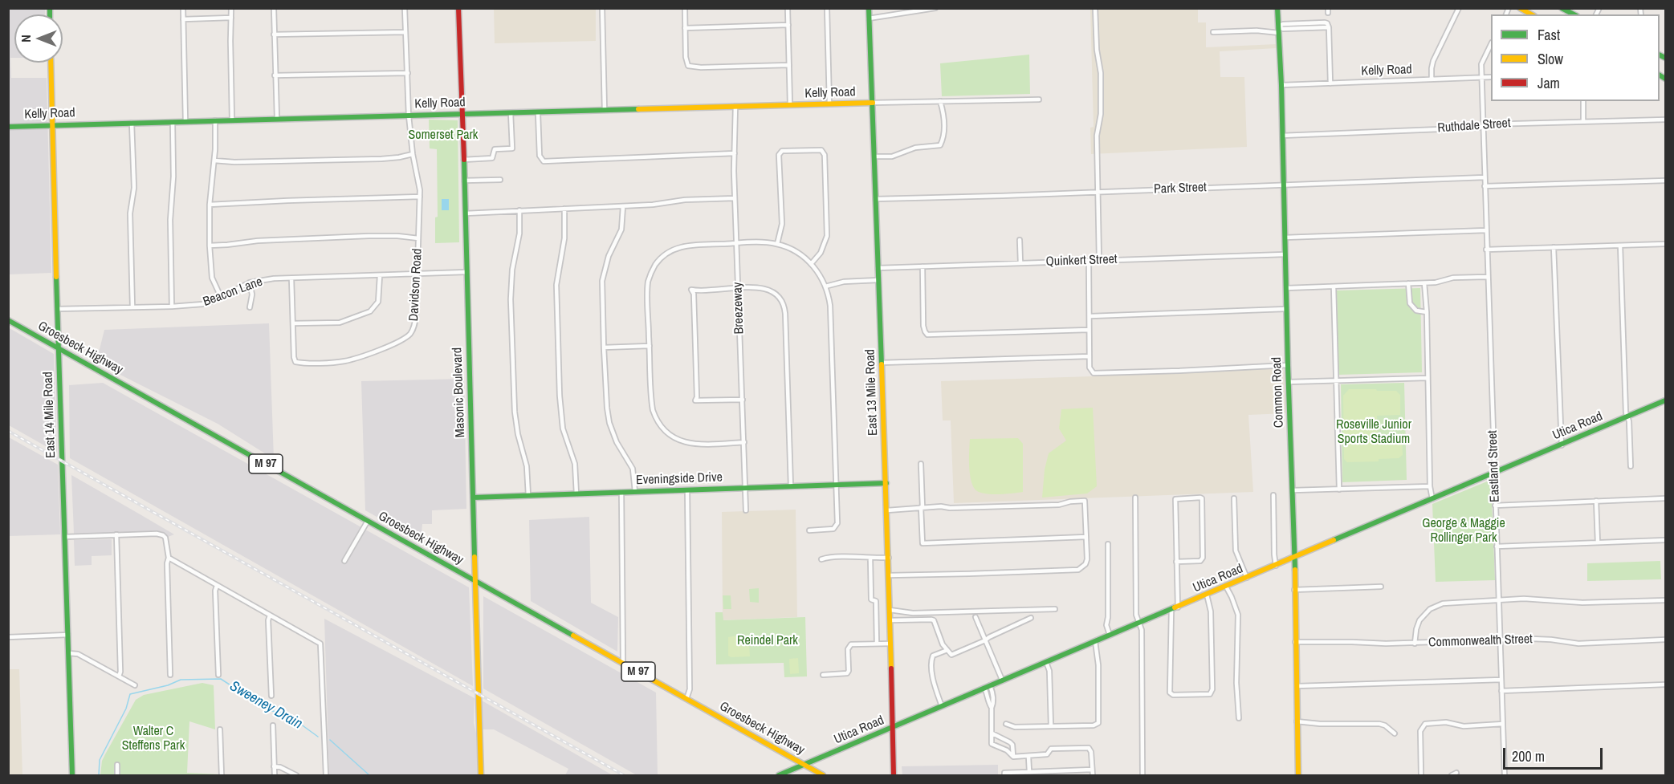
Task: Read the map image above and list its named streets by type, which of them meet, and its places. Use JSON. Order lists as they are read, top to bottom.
{
  "streets": {
    "main road": [
      "Kelly Road",
      "Groesbeck Highway",
      "Masonic Boulevard",
      "East 13 Mile Road",
      "Common Road",
      "East 14 Mile Road",
      "Utica Road",
      "M 97",
      "Eveningside Drive"
    ],
    "street": [
      "Ruthdale Street",
      "Park Street",
      "Quinkert Street",
      "Davidson Road",
      "Beacon Lane",
      "Breezeway",
      "Eastland Street",
      "Commonwealth Street"
    ]
  },
  "crossings": [
    ["Kelly Road", "Davidson Road"],
    ["Kelly Road", "Breezeway"],
    ["Kelly Road", "Masonic Boulevard"],
    ["Kelly Road", "East 13 Mile Road"],
    ["Kelly Road", "Common Road"],
    ["Kelly Road", "East 14 Mile Road"],
    ["Ruthdale Street", "Common Road"],
    ["Park Street", "East 13 Mile Road"],
    ["Park Street", "Common Road"],
    ["Park Street", "Eastland Street"],
    ["Quinkert Street", "East 13 Mile Road"],
    ["Quinkert Street", "Common Road"],
    ["Davidson Road", "Beacon Lane"],
    ["Beacon Lane", "Masonic Boulevard"],
    ["Beacon Lane", "East 14 Mile Road"],
    ["Breezeway", "Eveningside Drive"],
    ["Groesbeck Highway", "Masonic Boulevard"],
    ["Groesbeck Highway", "East 14 Mile Road"],
    ["Groesbeck Highway", "Utica Road"],
    ["Masonic Boulevard", "Eveningside Drive"],
    ["East 13 Mile Road", "Utica Road"],
    ["East 13 Mile Road", "Eveningside Drive"],
    ["Common Road", "Utica Road"],
    ["Common Road", "Commonwealth Street"],
    ["Utica Road", "Eastland Street"],
    ["Eastland Street", "Commonwealth Street"]
  ],
  "water": ["Sweeney Drain"],
  "parks": [
    "Somerset Park",
    "Roseville Junior Sports Stadium",
    "George & Maggie Rollinger Park",
    "Reindel Park",
    "Walter C Steffens Park"
  ],
  "legend": ["Fast", "Slow", "Jam"],
  "scale_bar": "200 m",
  "north": "left"
}
